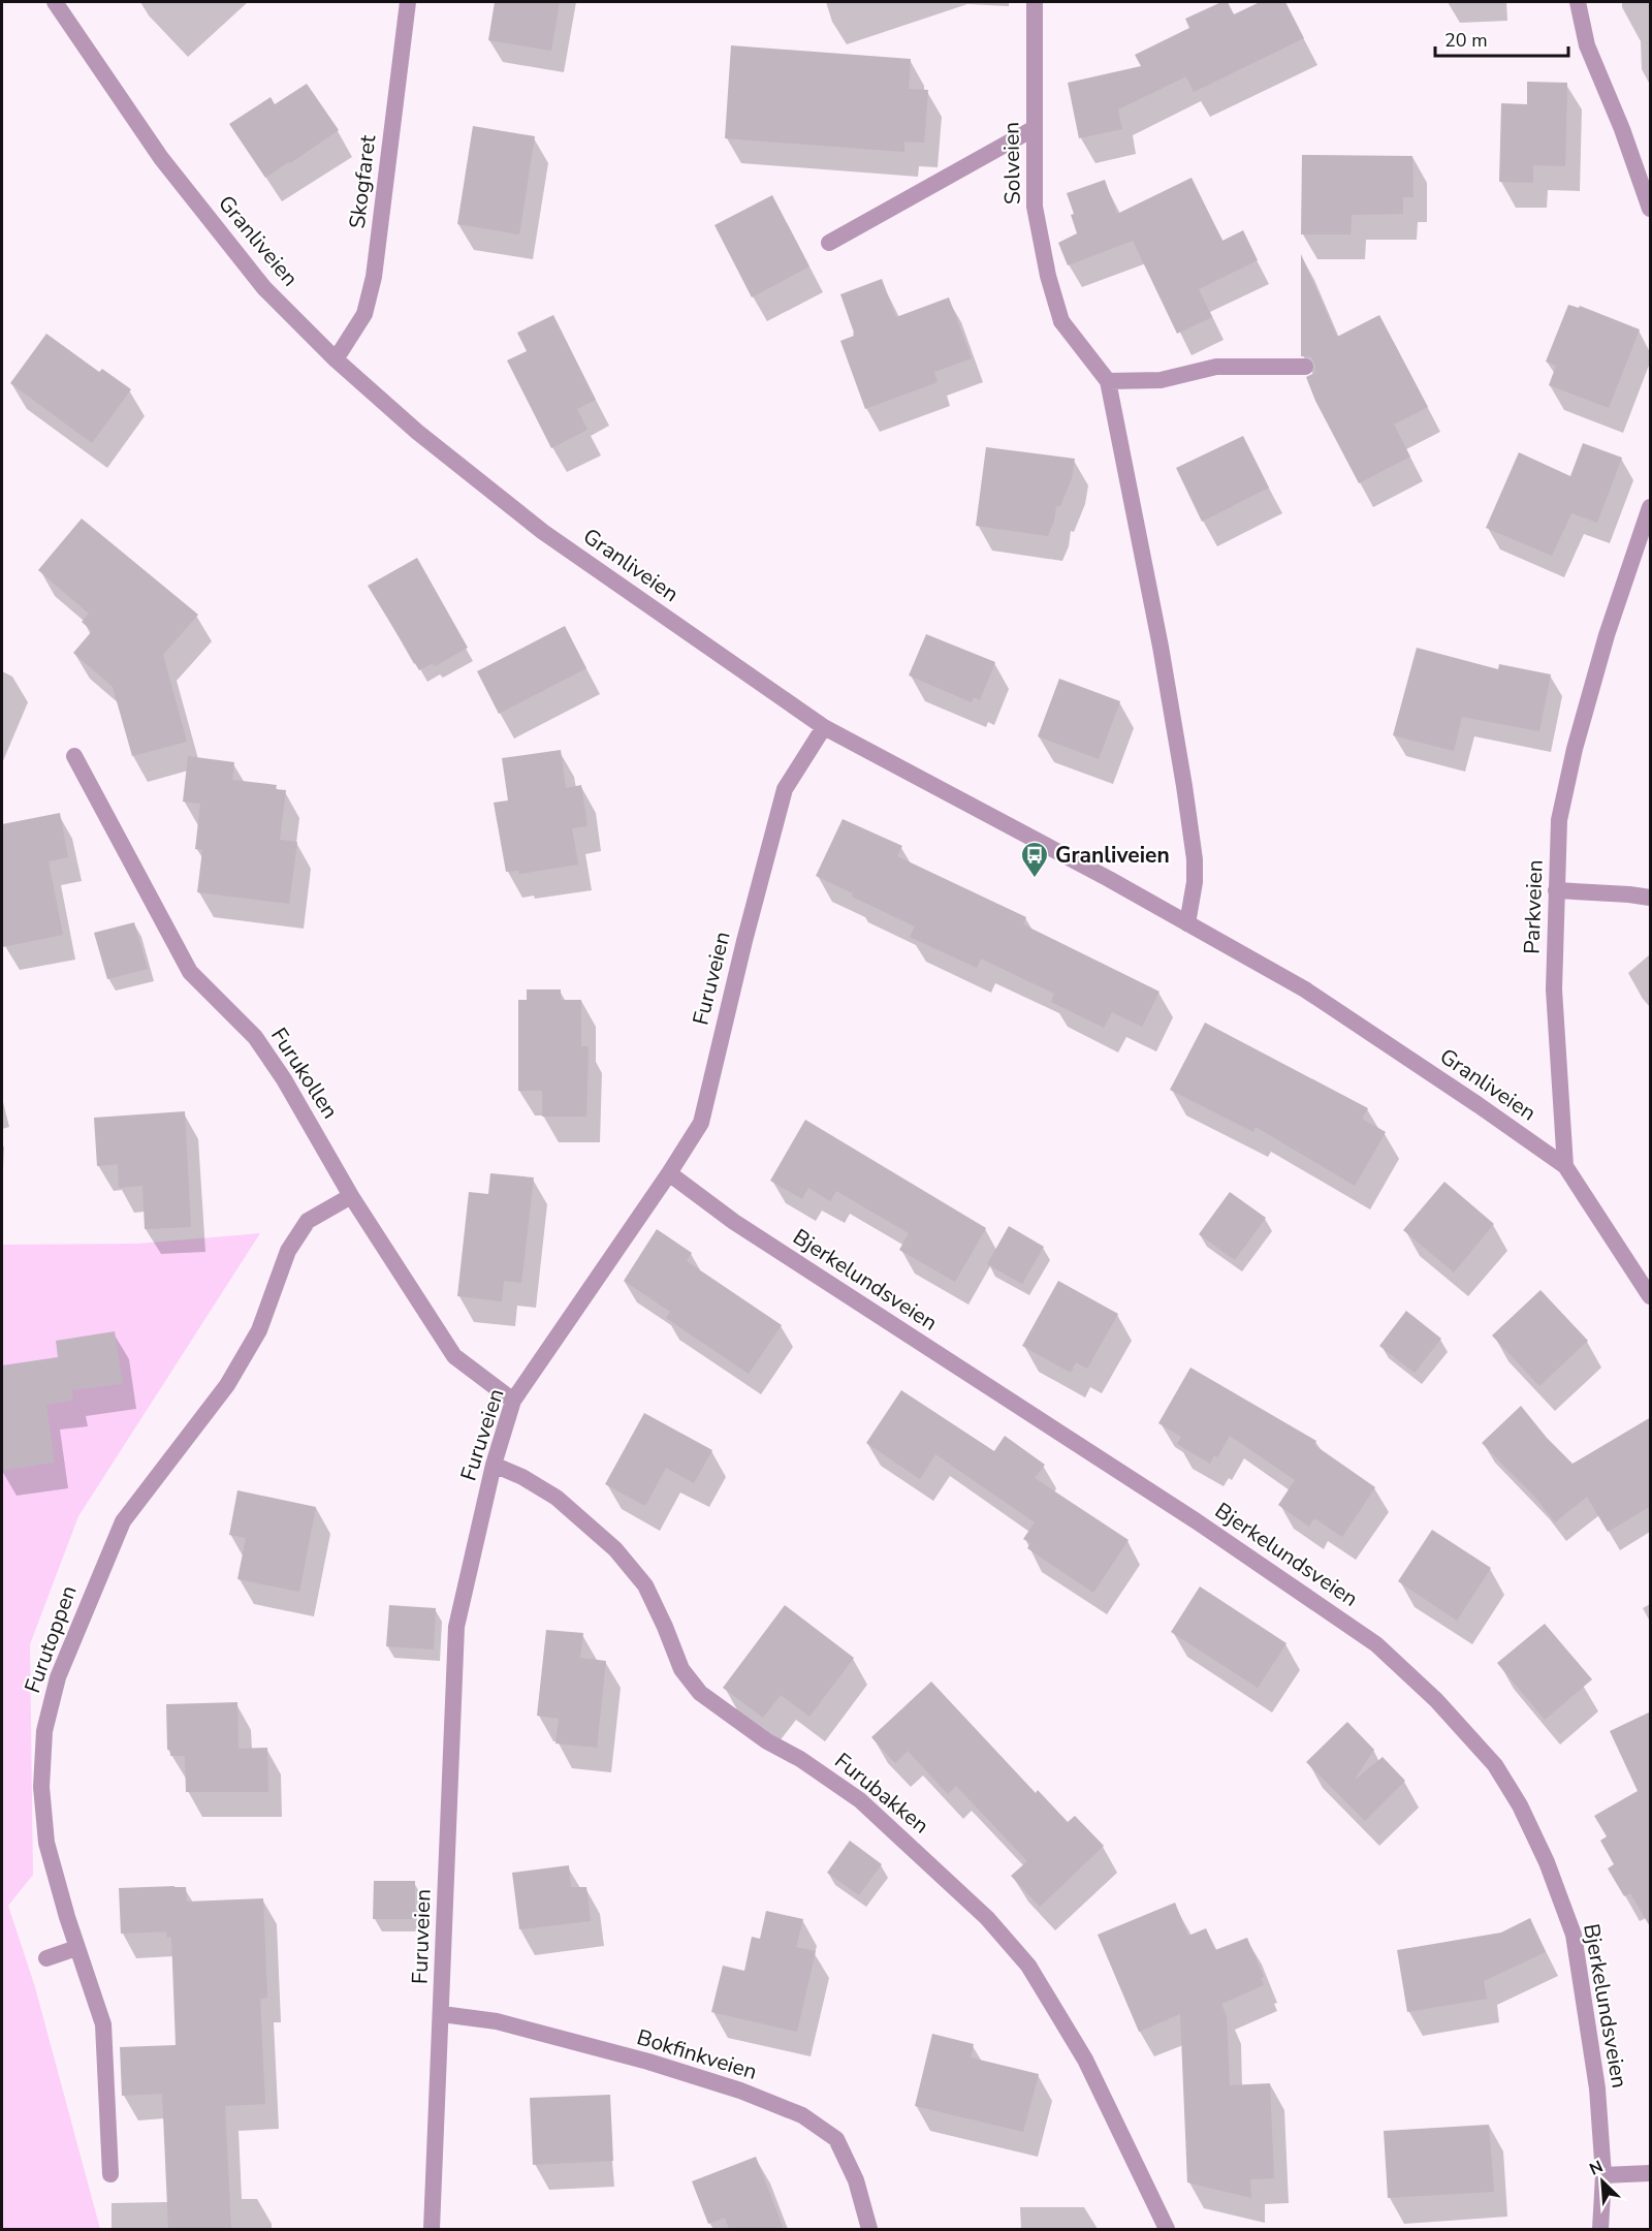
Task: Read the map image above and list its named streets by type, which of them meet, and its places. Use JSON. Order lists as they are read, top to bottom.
{
  "streets": {
    "street": [
      "Solveien",
      "Skogfaret",
      "Granliveien",
      "Parkveien",
      "Furuveien",
      "Furukollen",
      "Bjerkelundsveien",
      "Furutoppen",
      "Furubakken",
      "Bokfinkveien"
    ]
  },
  "crossings": [
    ["Skogfaret", "Granliveien"],
    ["Granliveien", "Parkveien"],
    ["Granliveien", "Furuveien"],
    ["Furuveien", "Furukollen"],
    ["Furuveien", "Bjerkelundsveien"],
    ["Furuveien", "Furubakken"],
    ["Furuveien", "Bokfinkveien"],
    ["Furukollen", "Furutoppen"]
  ],
  "places": {
    "bus stop": ["Granliveien"]
  },
  "scale_bar": "20 m",
  "north": "top left"
}
